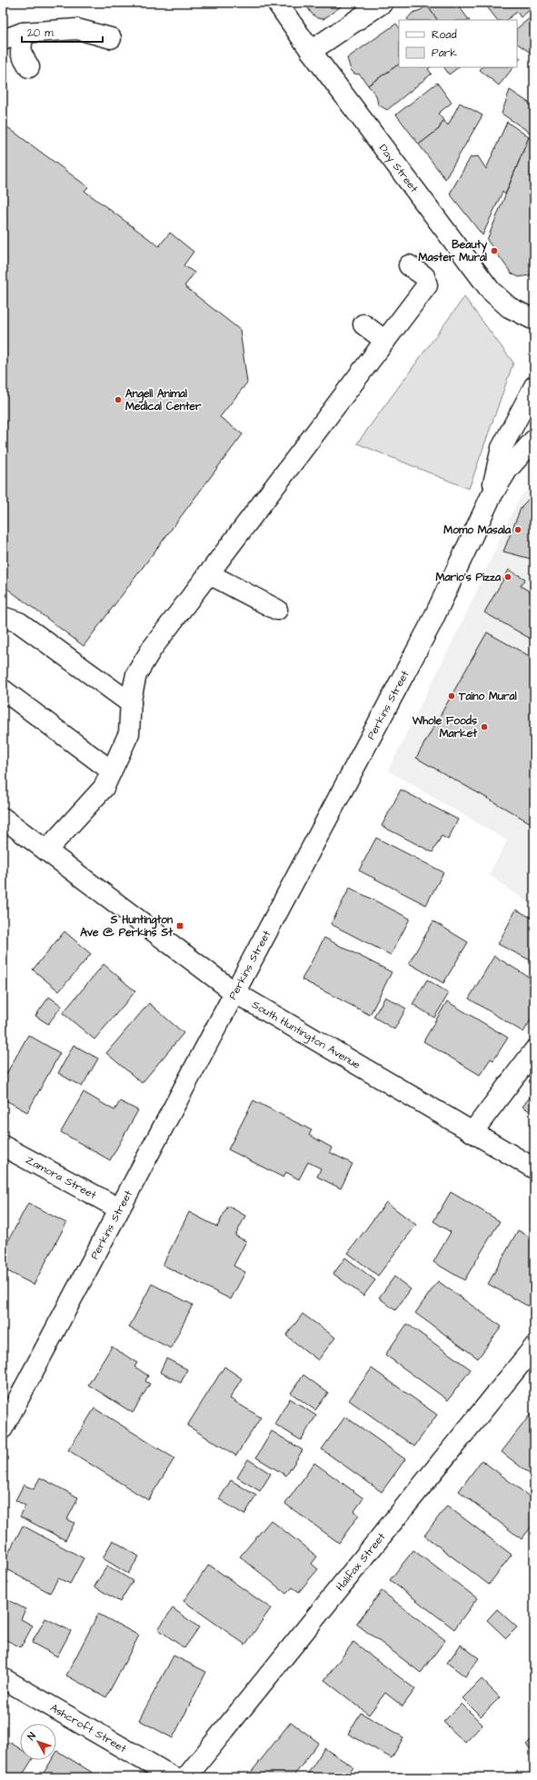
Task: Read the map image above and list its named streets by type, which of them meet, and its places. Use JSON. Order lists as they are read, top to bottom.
{
  "streets": {
    "main road": [
      "Day Street",
      "Perkins Street",
      "South Huntington Avenue",
      "Zamora Street",
      "Halifax Street",
      "Ashcroft Street"
    ]
  },
  "crossings": [
    ["Perkins Street", "South Huntington Avenue"],
    ["Perkins Street", "Zamora Street"]
  ],
  "places": {
    "other": [
      "Beauty Master Mural",
      "Angell Animal Medical Center",
      "Momo Masala",
      "Mario's Pizza",
      "Taino Mural",
      "Whole Foods Market"
    ],
    "transit": ["S Huntington Ave @ Perkins St"]
  },
  "legend": ["Road", "Park"],
  "scale_bar": "20 m",
  "north": "top left"
}
